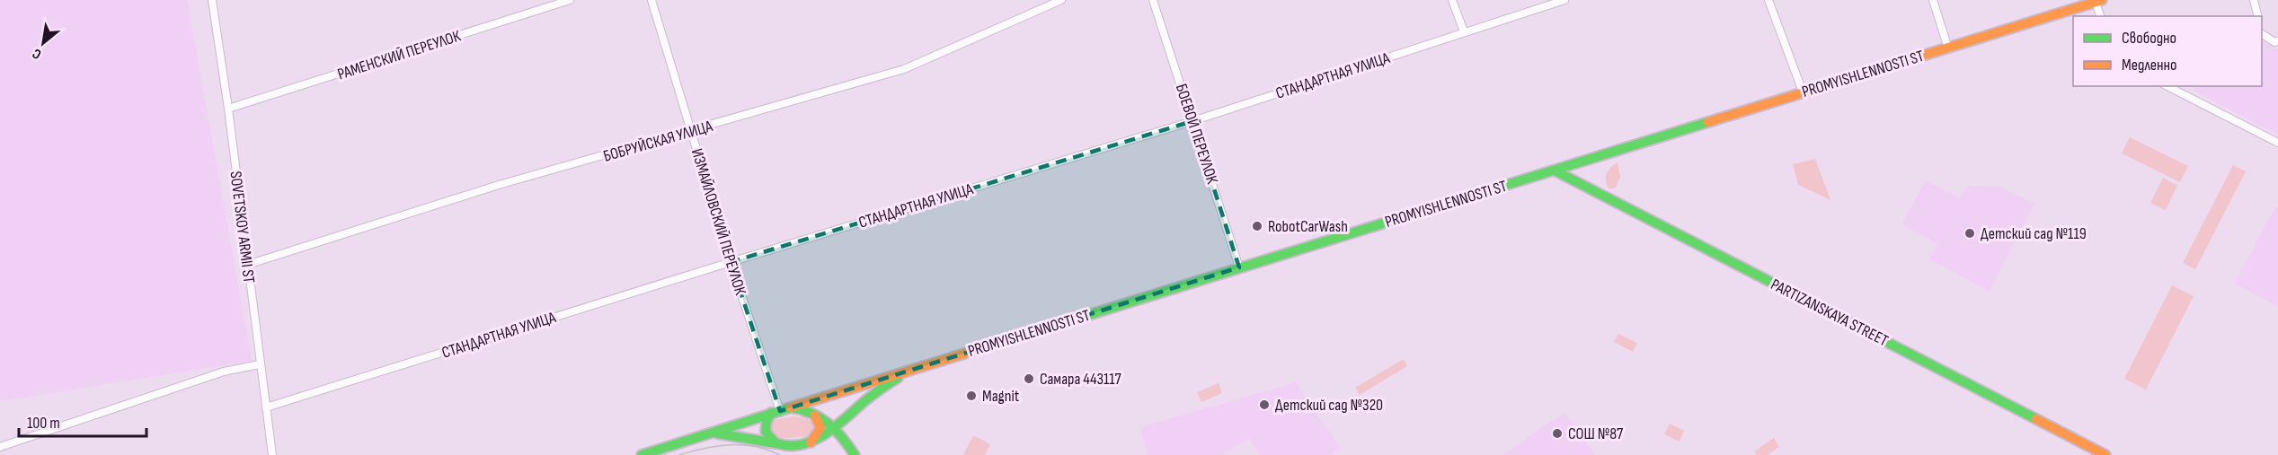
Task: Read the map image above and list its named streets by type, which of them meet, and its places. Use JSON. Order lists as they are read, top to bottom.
{
  "streets": {
    "main road": ["PROMYISHLENNOSTI ST", "PARTIZANSKAYA STREET"],
    "street": [
      "РАМЕНСКИЙ ПЕРЕУЛОК",
      "СТАНДАРТНАЯ УЛИЦА",
      "БОЕВОЙ ПЕРЕУЛОК",
      "БОБРУЙСКАЯ УЛИЦА",
      "ИЗМАЙЛОВСКИЙ ПЕРЕУЛОК",
      "SOVETSKOY ARMII ST"
    ]
  },
  "crossings": [
    ["РАМЕНСКИЙ ПЕРЕУЛОК", "SOVETSKOY ARMII ST"],
    ["PROMYISHLENNOSTI ST", "БОЕВОЙ ПЕРЕУЛОК"],
    ["PROMYISHLENNOSTI ST", "ИЗМАЙЛОВСКИЙ ПЕРЕУЛОК"],
    ["PROMYISHLENNOSTI ST", "PARTIZANSKAYA STREET"],
    ["СТАНДАРТНАЯ УЛИЦА", "БОЕВОЙ ПЕРЕУЛОК"],
    ["СТАНДАРТНАЯ УЛИЦА", "ИЗМАЙЛОВСКИЙ ПЕРЕУЛОК"],
    ["СТАНДАРТНАЯ УЛИЦА", "SOVETSKOY ARMII ST"],
    ["БОБРУЙСКАЯ УЛИЦА", "ИЗМАЙЛОВСКИЙ ПЕРЕУЛОК"],
    ["БОБРУЙСКАЯ УЛИЦА", "SOVETSKOY ARMII ST"]
  ],
  "places": [
    "RobotCarWash",
    "Детский сад №119",
    "Самара 443117",
    "Magnit",
    "Детский сад №320",
    "СОШ №87"
  ],
  "legend": ["Свободно", "Медленно"],
  "scale_bar": "100 m",
  "north": "bottom left"
}
